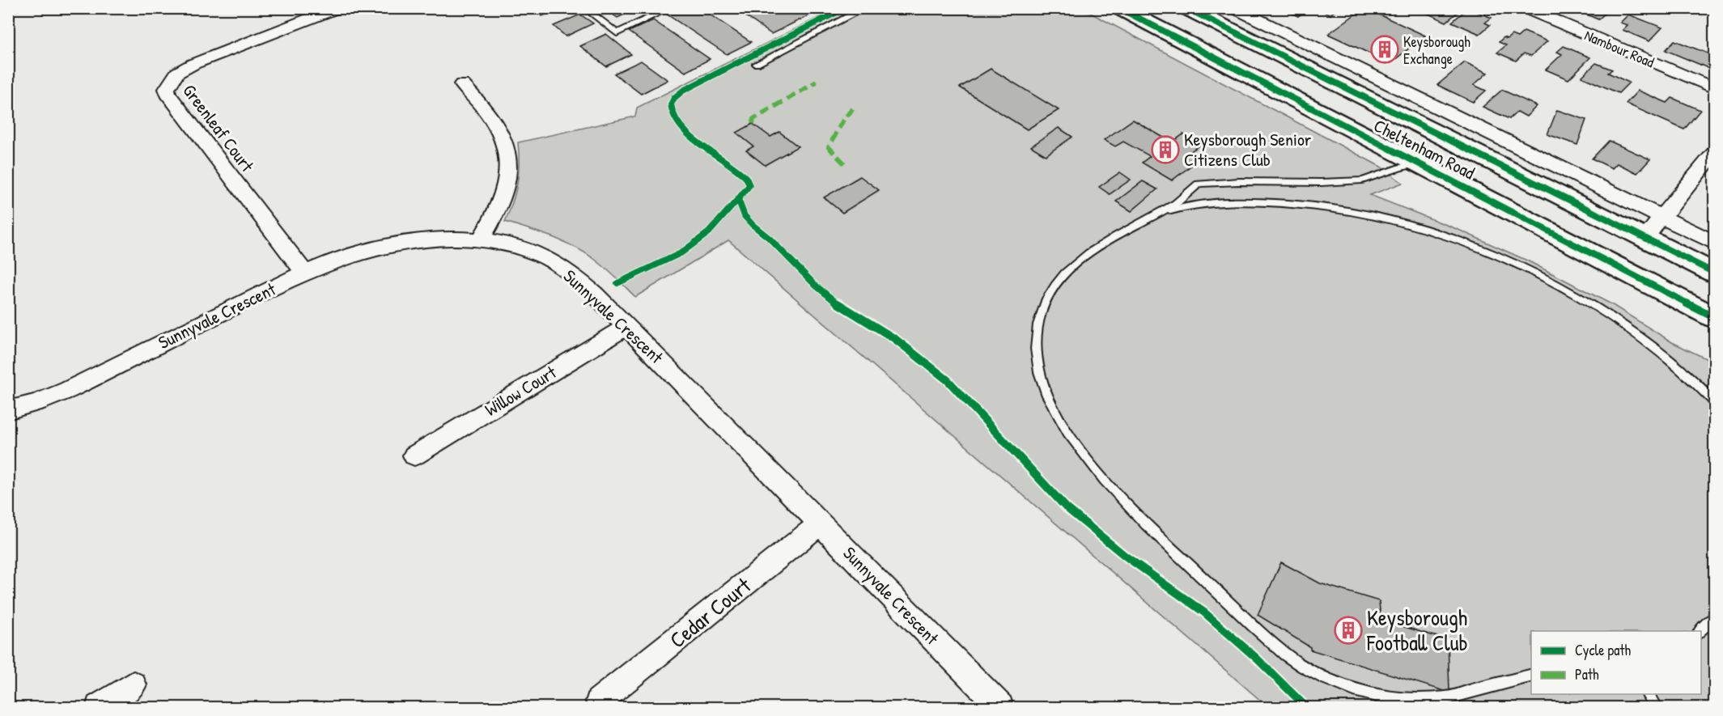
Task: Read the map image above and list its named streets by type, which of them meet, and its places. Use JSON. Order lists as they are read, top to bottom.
{
  "streets": {
    "main road": ["Cheltenham Road"],
    "street": [
      "Nambour Road",
      "Greenleaf Court",
      "Sunnyvale Crescent",
      "Willow Court",
      "Cedar Court"
    ]
  },
  "crossings": [
    ["Greenleaf Court", "Sunnyvale Crescent"],
    ["Sunnyvale Crescent", "Willow Court"],
    ["Sunnyvale Crescent", "Cedar Court"]
  ],
  "places": {
    "building": ["Keysborough Exchange", "Keysborough Senior Citizens Club", "Keysborough Football Club"]
  },
  "legend": ["Cycle path", "Path"]
}
